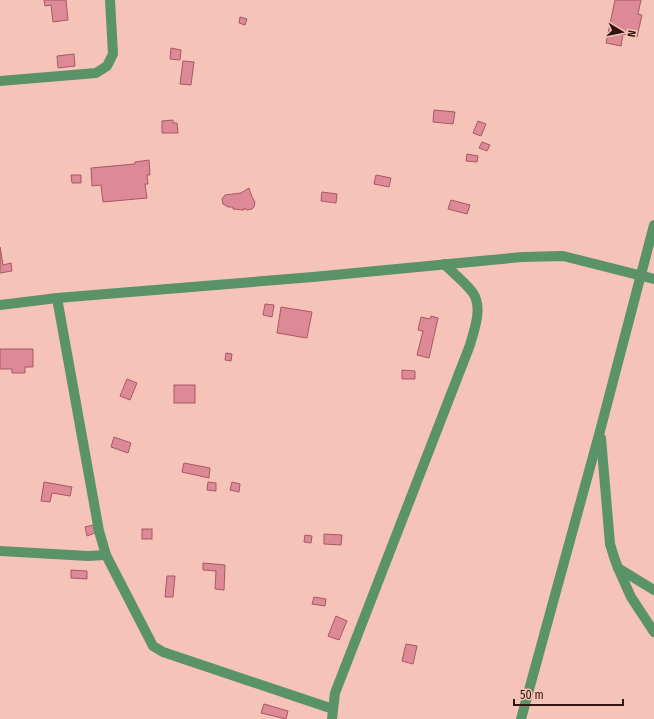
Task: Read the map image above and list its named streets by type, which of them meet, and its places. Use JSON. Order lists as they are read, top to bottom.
{
  "scale_bar": "50 m",
  "north": "right"
}
